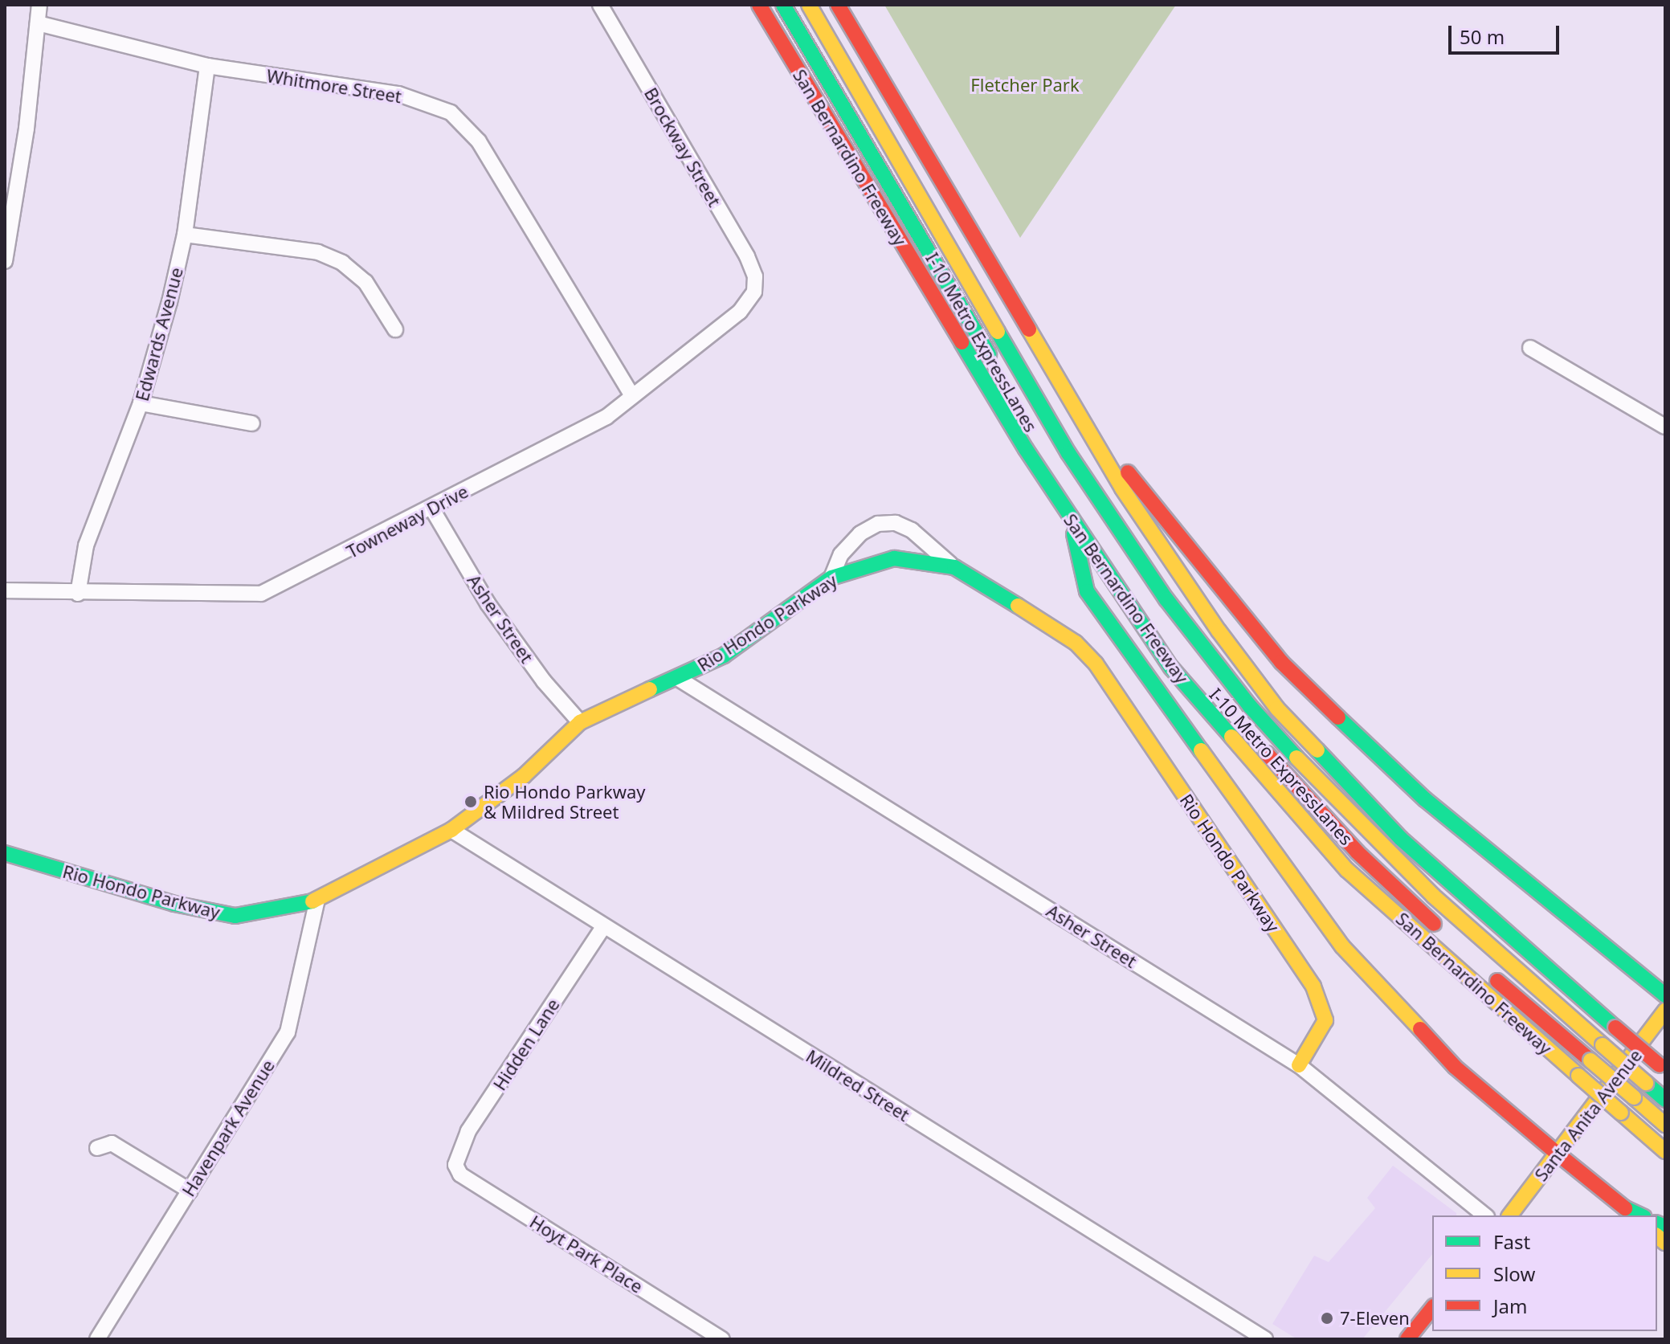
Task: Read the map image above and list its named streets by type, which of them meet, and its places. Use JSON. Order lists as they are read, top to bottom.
{
  "streets": {
    "main road": [
      "San Bernardino Freeway",
      "I-10 Metro ExpressLanes",
      "Rio Hondo Parkway",
      "Santa Anita Avenue"
    ],
    "street": [
      "Whitmore Street",
      "Brockway Street",
      "Edwards Avenue",
      "Towneway Drive",
      "Asher Street",
      "Hidden Lane",
      "Mildred Street",
      "Havenpark Avenue",
      "Hoyt Park Place"
    ]
  },
  "crossings": [
    ["Whitmore Street", "Edwards Avenue"],
    ["Whitmore Street", "Towneway Drive"],
    ["Brockway Street", "Towneway Drive"],
    ["Edwards Avenue", "Towneway Drive"],
    ["Towneway Drive", "Asher Street"],
    ["Asher Street", "Rio Hondo Parkway"],
    ["Rio Hondo Parkway", "Mildred Street"],
    ["Rio Hondo Parkway", "Havenpark Avenue"],
    ["Hidden Lane", "Mildred Street"],
    ["Hidden Lane", "Hoyt Park Place"]
  ],
  "parks": ["Fletcher Park"],
  "places": ["Rio Hondo Parkway & Mildred Street", "7-Eleven"],
  "legend": ["Fast", "Slow", "Jam"],
  "scale_bar": "50 m"
}
